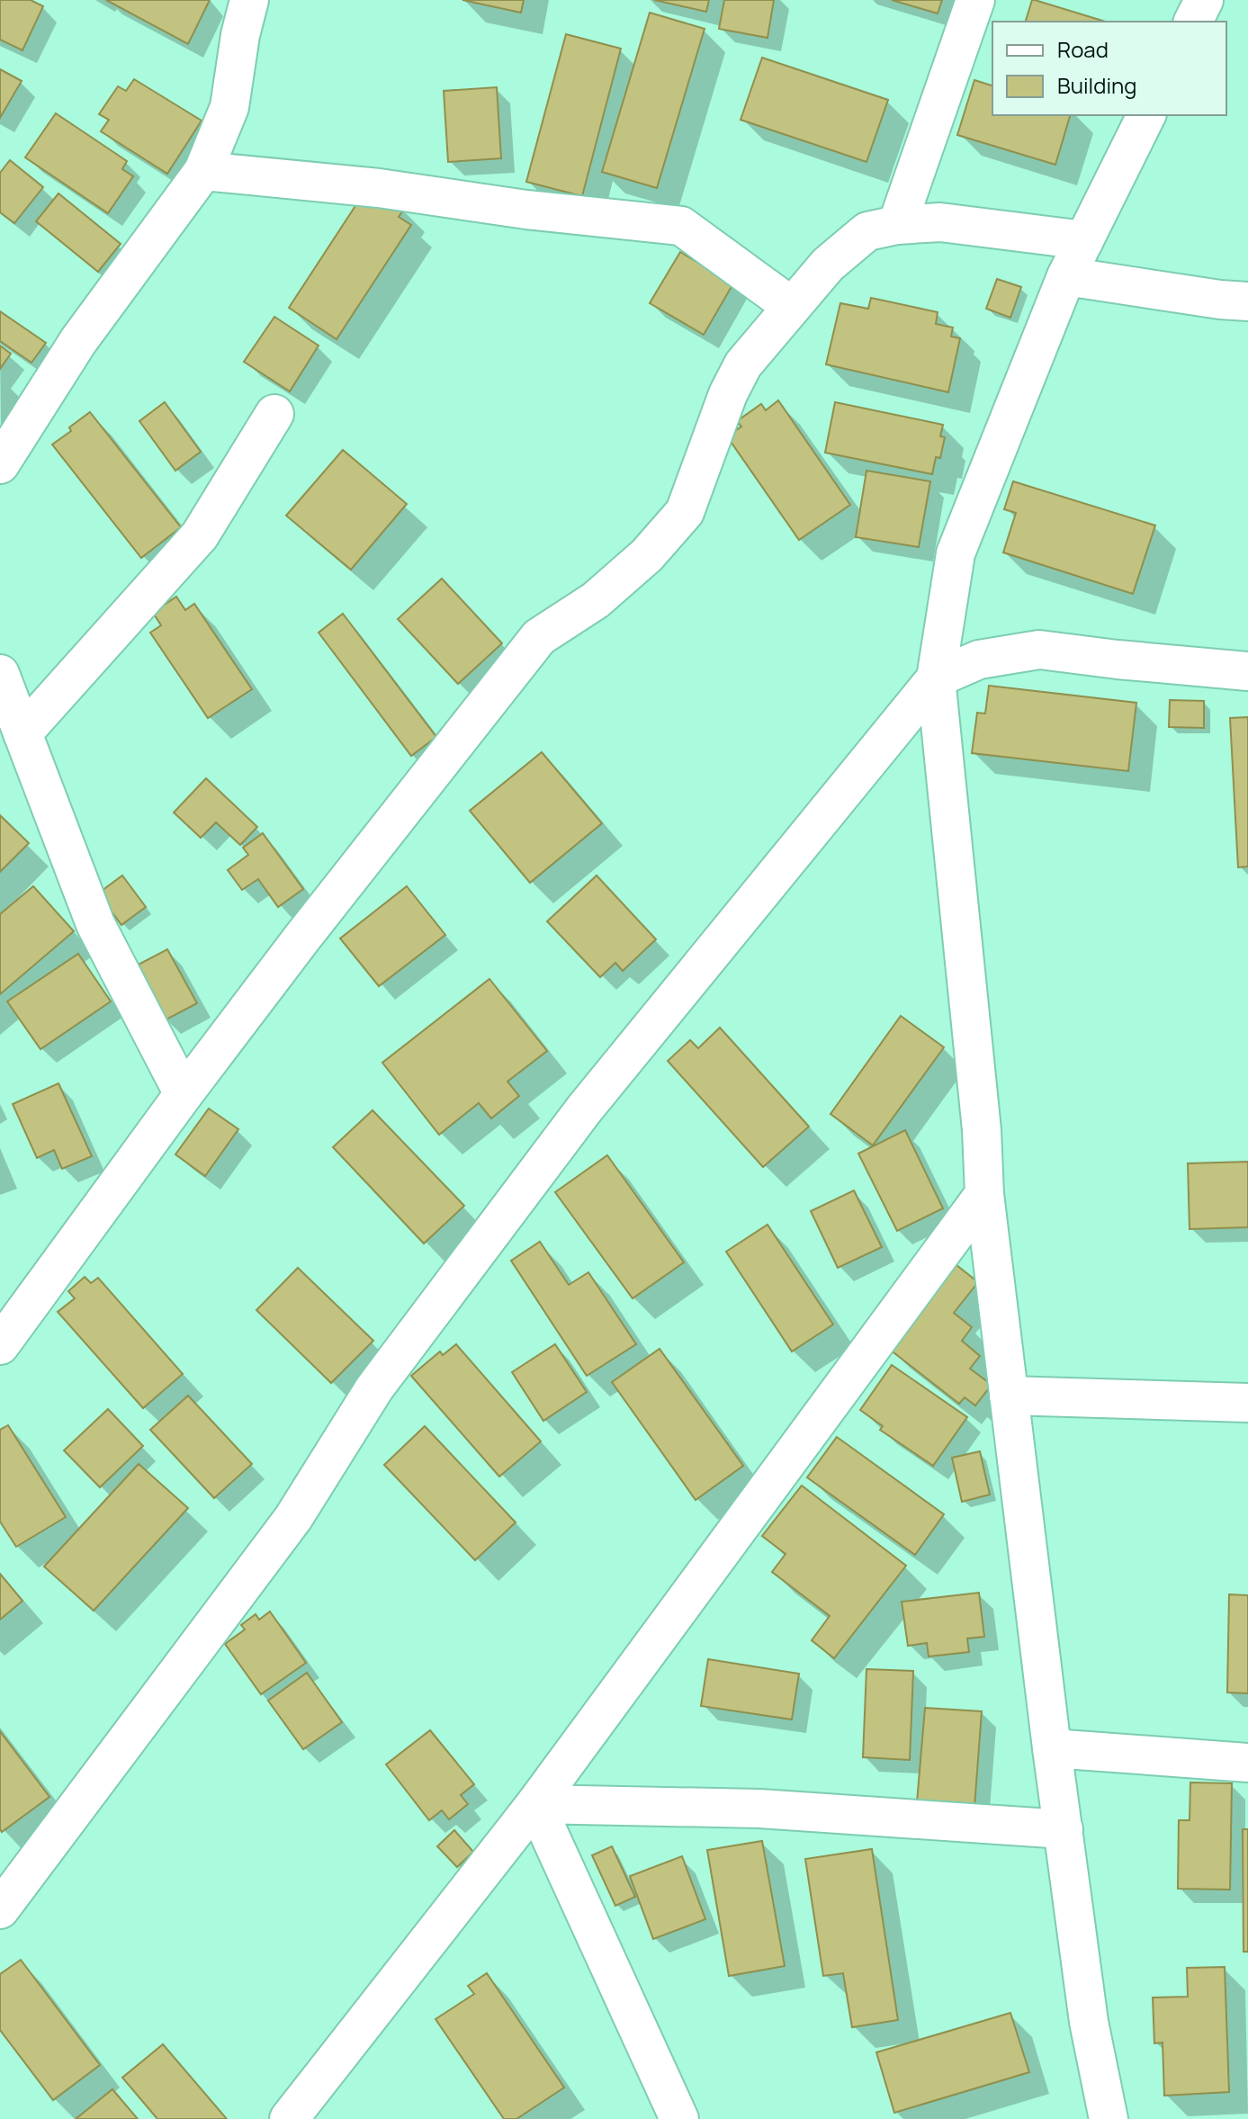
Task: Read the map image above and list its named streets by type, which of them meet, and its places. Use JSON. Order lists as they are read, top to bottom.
{
  "legend": ["Road", "Building"]
}
